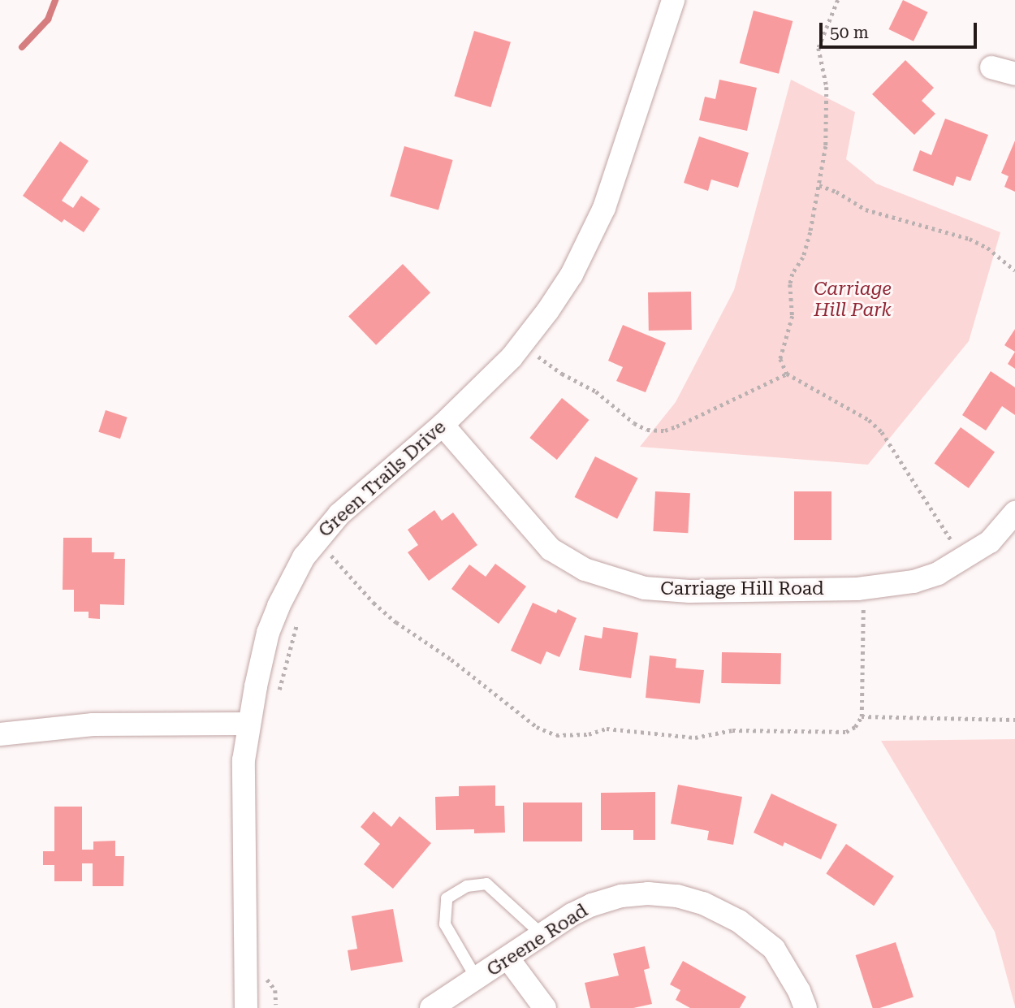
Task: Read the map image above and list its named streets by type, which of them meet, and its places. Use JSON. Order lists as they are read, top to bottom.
{
  "streets": {
    "street": ["Green Trails Drive", "Carriage Hill Road", "Greene Road"]
  },
  "crossings": [
    ["Green Trails Drive", "Carriage Hill Road"]
  ],
  "parks": ["Carriage Hill Park"],
  "scale_bar": "50 m"
}
